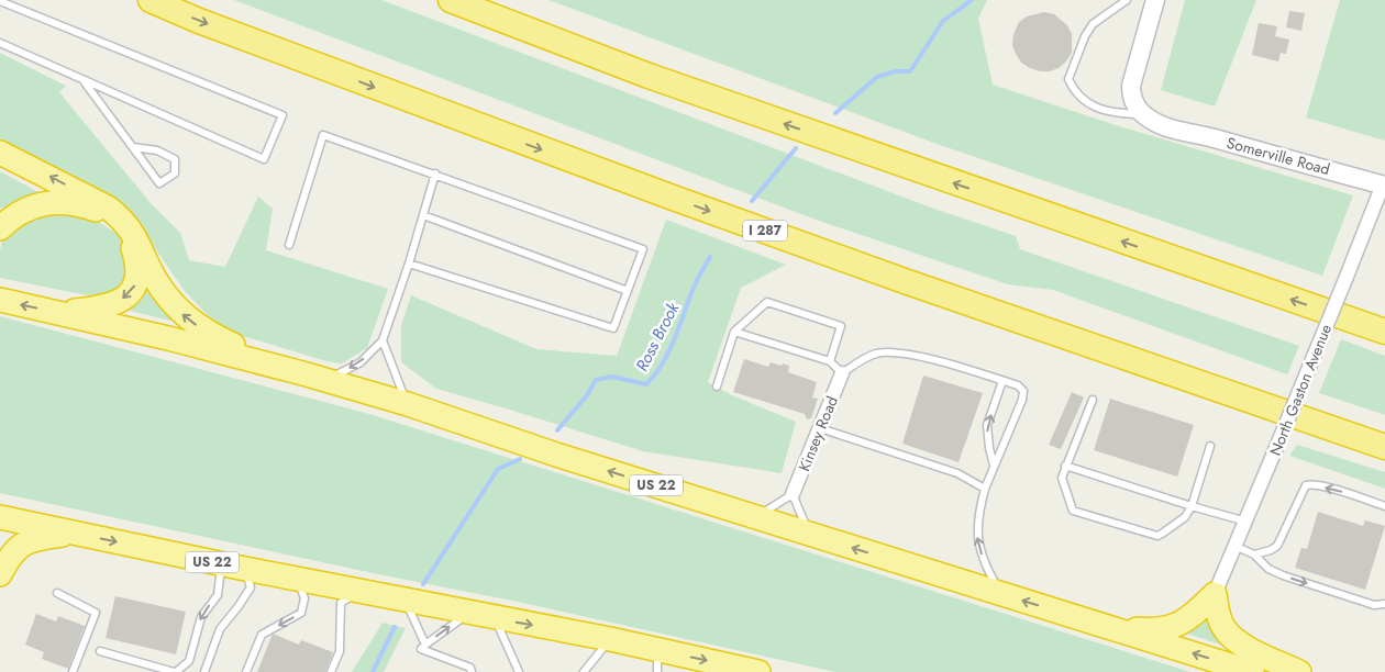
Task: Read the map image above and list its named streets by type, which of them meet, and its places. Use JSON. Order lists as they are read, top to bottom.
{
  "streets": {
    "highway": ["I 287", "US 22"],
    "street": ["Somerville Road", "North Gaston Avenue", "Kinsey Road"]
  },
  "crossings": [
    ["Somerville Road", "North Gaston Avenue"]
  ],
  "water": ["Ross Brook"]
}
